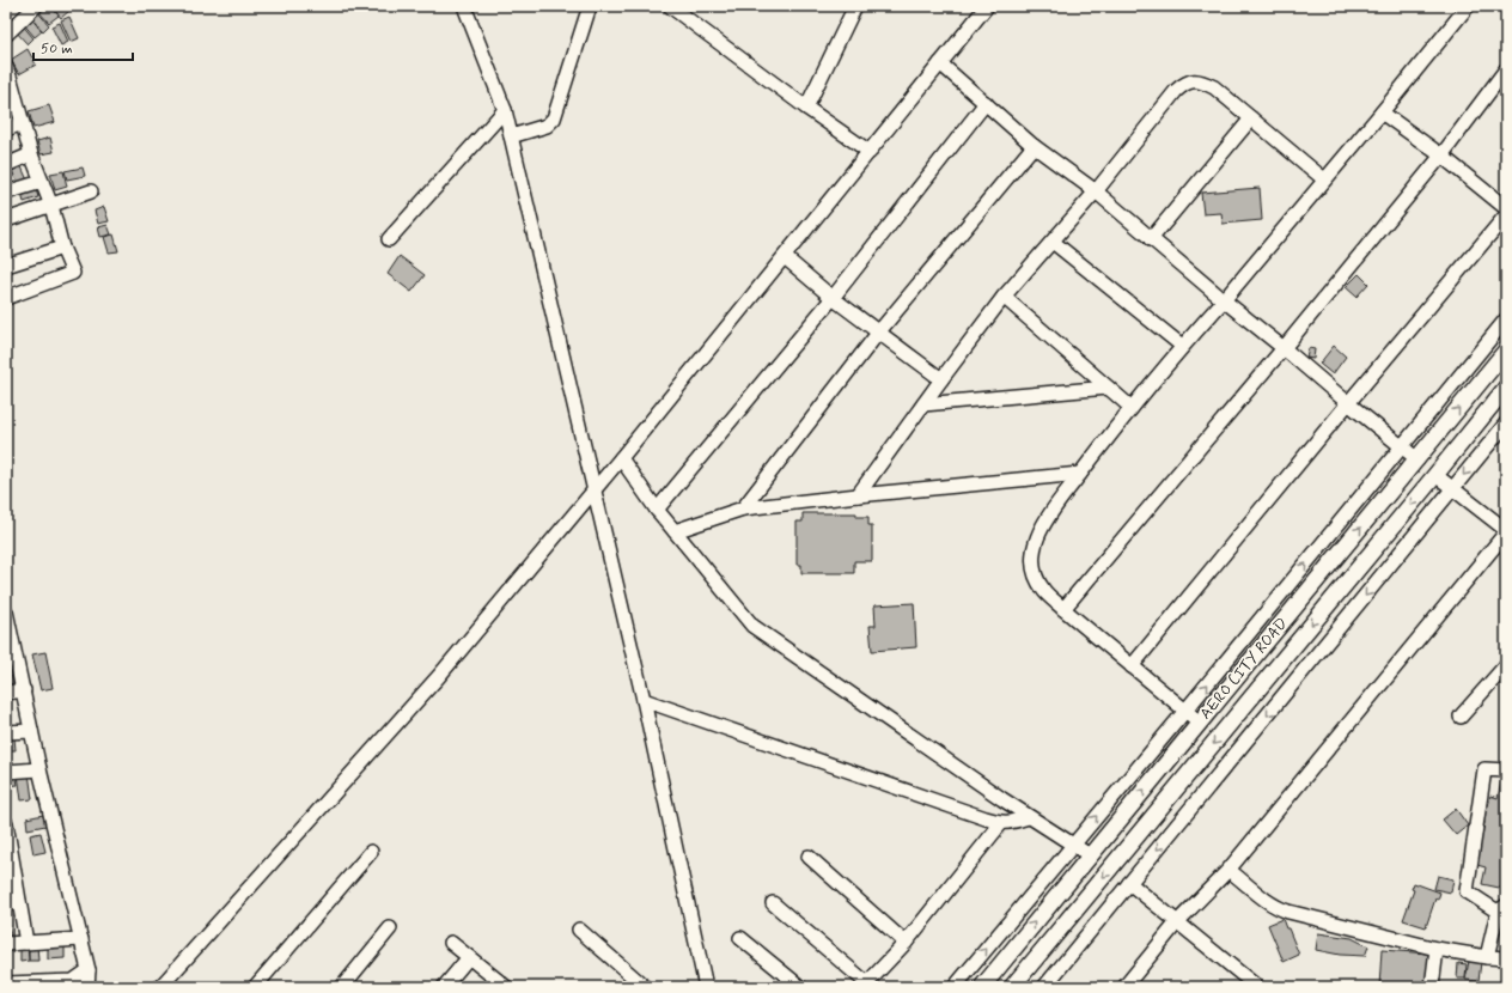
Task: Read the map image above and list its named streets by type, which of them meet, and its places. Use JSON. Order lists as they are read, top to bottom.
{
  "streets": {
    "street": ["AERO CITY ROAD"]
  },
  "scale_bar": "50 m"
}
